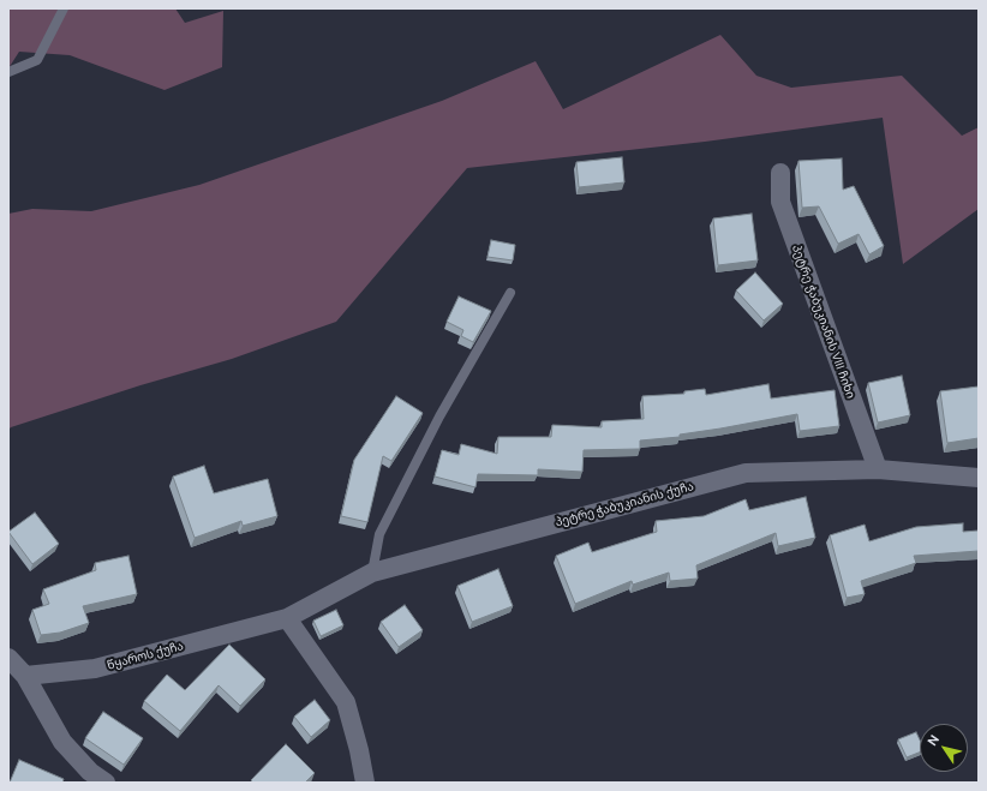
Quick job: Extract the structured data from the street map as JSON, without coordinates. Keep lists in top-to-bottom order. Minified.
{"streets":{"street":["პეტრე ჭაბუკიანის VIII ჩიხი","პეტრე ჭაბუკიანის ქუჩა","წყაროს ქუჩა"]},"crossings":[["პეტრე ჭაბუკიანის VIII ჩიხი","პეტრე ჭაბუკიანის ქუჩა"],["პეტრე ჭაბუკიანის ქუჩა","წყაროს ქუჩა"]],"north":"top left"}
